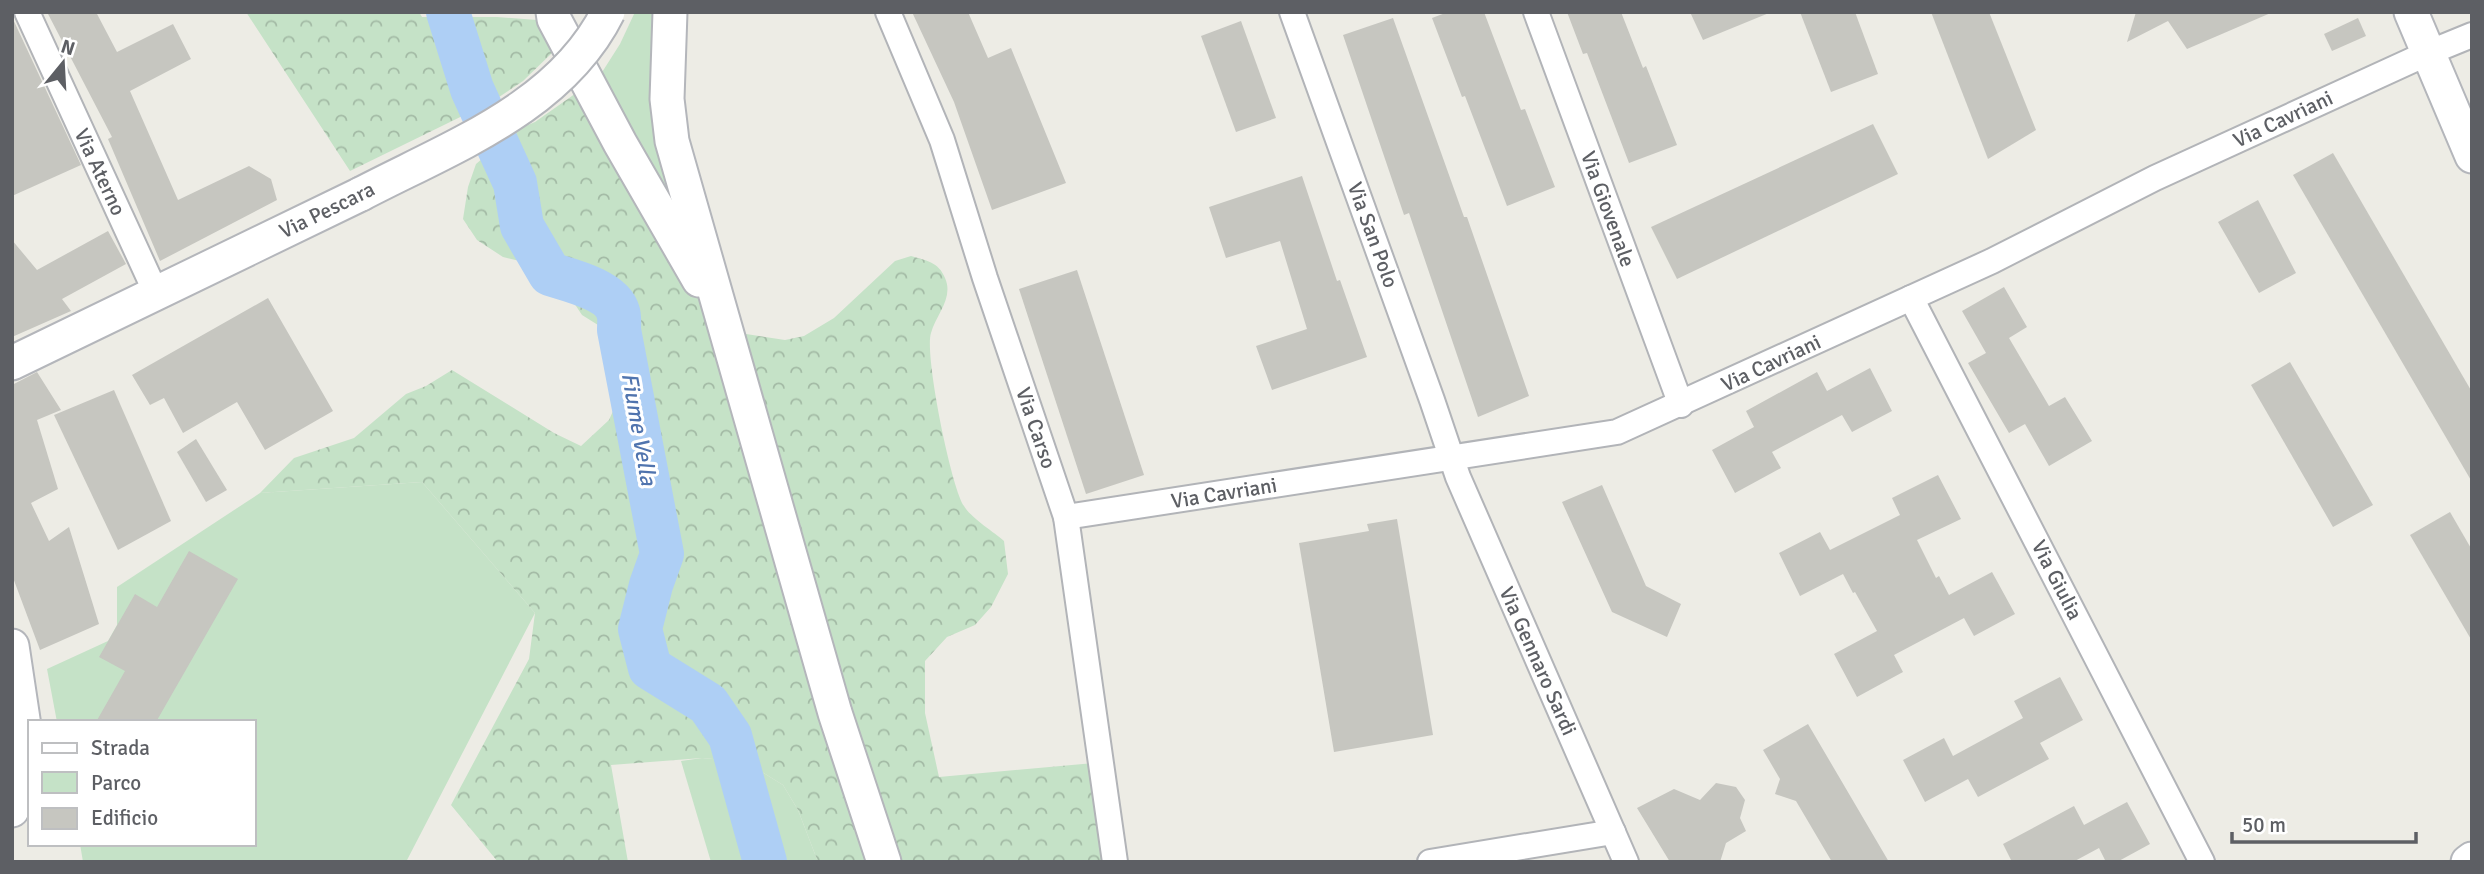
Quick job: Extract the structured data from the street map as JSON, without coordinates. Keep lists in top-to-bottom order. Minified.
{"streets":{"street":["Via Cavriani","Via Aterno","Via Giovenale","Via Pescara","Via San Polo","Via Carso","Via Giulia","Via Gennaro Sardi"]},"crossings":[["Via Cavriani","Via Giovenale"],["Via Cavriani","Via San Polo"],["Via Cavriani","Via Carso"],["Via Cavriani","Via Giulia"],["Via Cavriani","Via Gennaro Sardi"],["Via Aterno","Via Pescara"],["Via San Polo","Via Gennaro Sardi"]],"water":["Fiume Vella"],"legend":["Strada","Parco","Edificio"],"scale_bar":"50 m","north":"top"}
